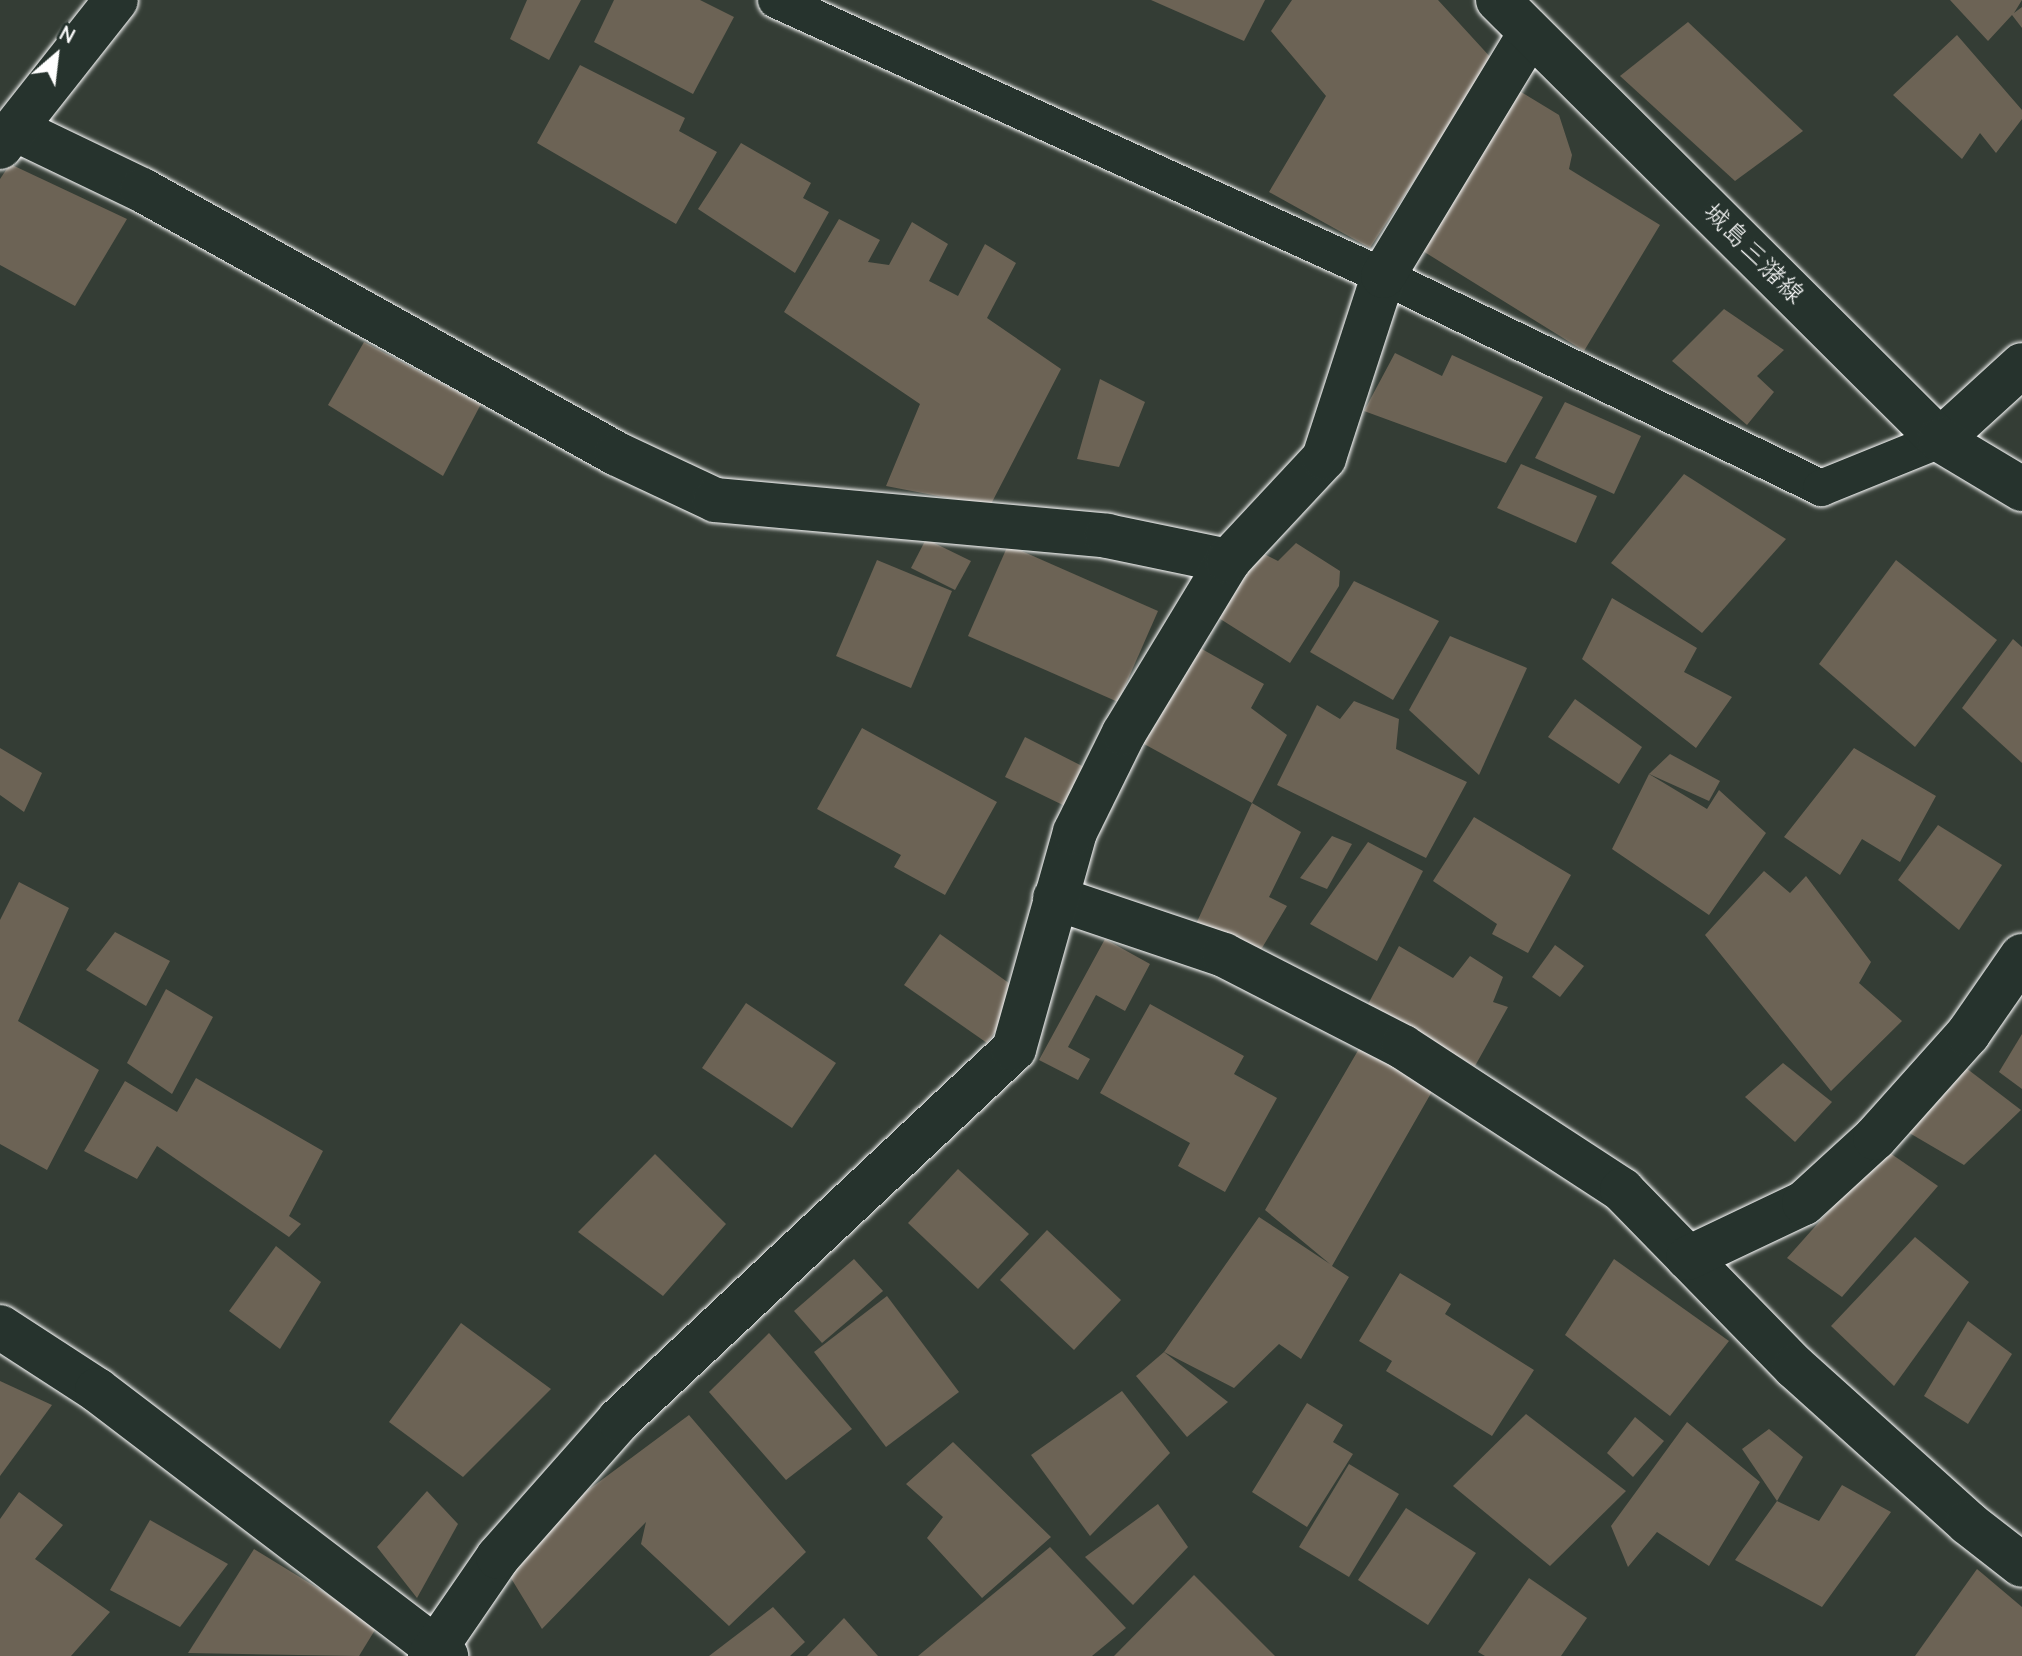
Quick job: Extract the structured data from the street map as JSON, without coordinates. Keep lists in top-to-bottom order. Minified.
{"streets":{"street":["城島三潴線"]},"north":"top right"}
